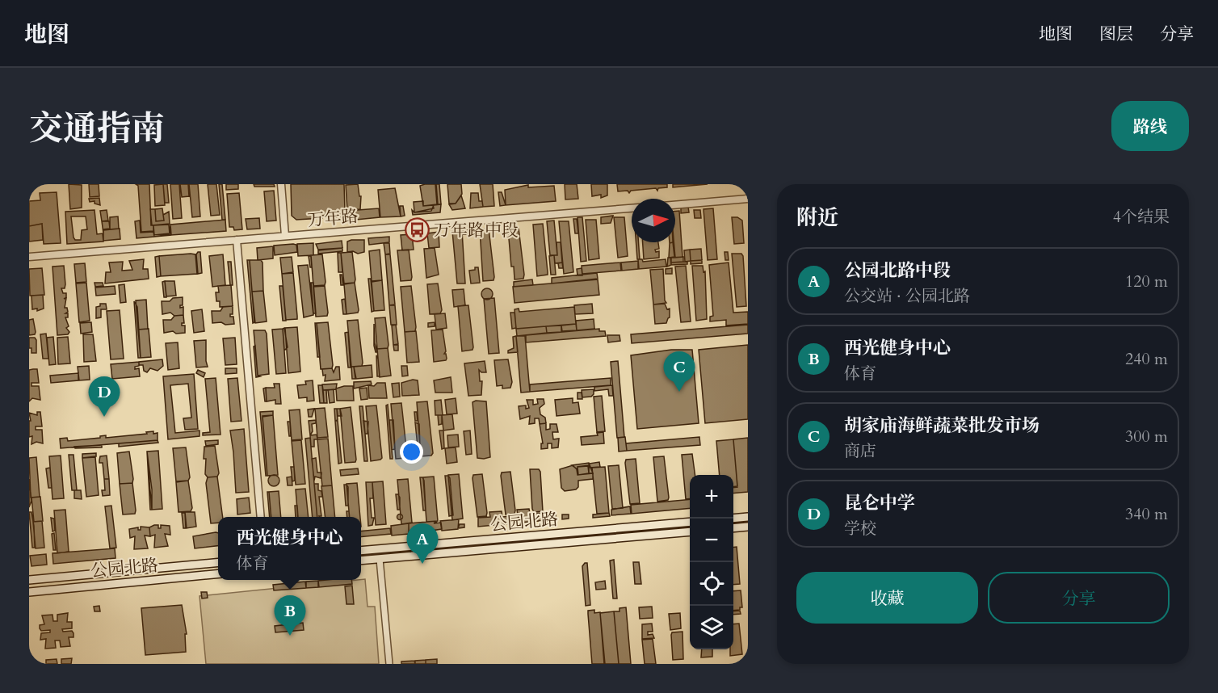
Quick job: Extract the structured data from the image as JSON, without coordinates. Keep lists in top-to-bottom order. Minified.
{"streets":{"main road":["公园北路"],"street":["万年路"]},"places":{"bus stop":["万年路中段"]},"north":"right","page":{"header":"地图","nav":["地图","图层","分享"],"title":"交通指南","buttons":["路线",["收藏","分享"]],"heading":["附近","4个结果"],"list":[{"mark":"A","name":"公园北路中段","note":"公交站 · 公园北路","value":"120 m"},{"mark":"B","name":"西光健身中心","note":"体育","value":"240 m"},{"mark":"C","name":"胡家庙海鲜蔬菜批发市场","note":"商店","value":"300 m"},{"mark":"D","name":"昆仑中学","note":"学校","value":"340 m"}],"pins":["C","D","A","B"],"map_buttons":["+","−"],"popup":["西光健身中心","体育"]}}
